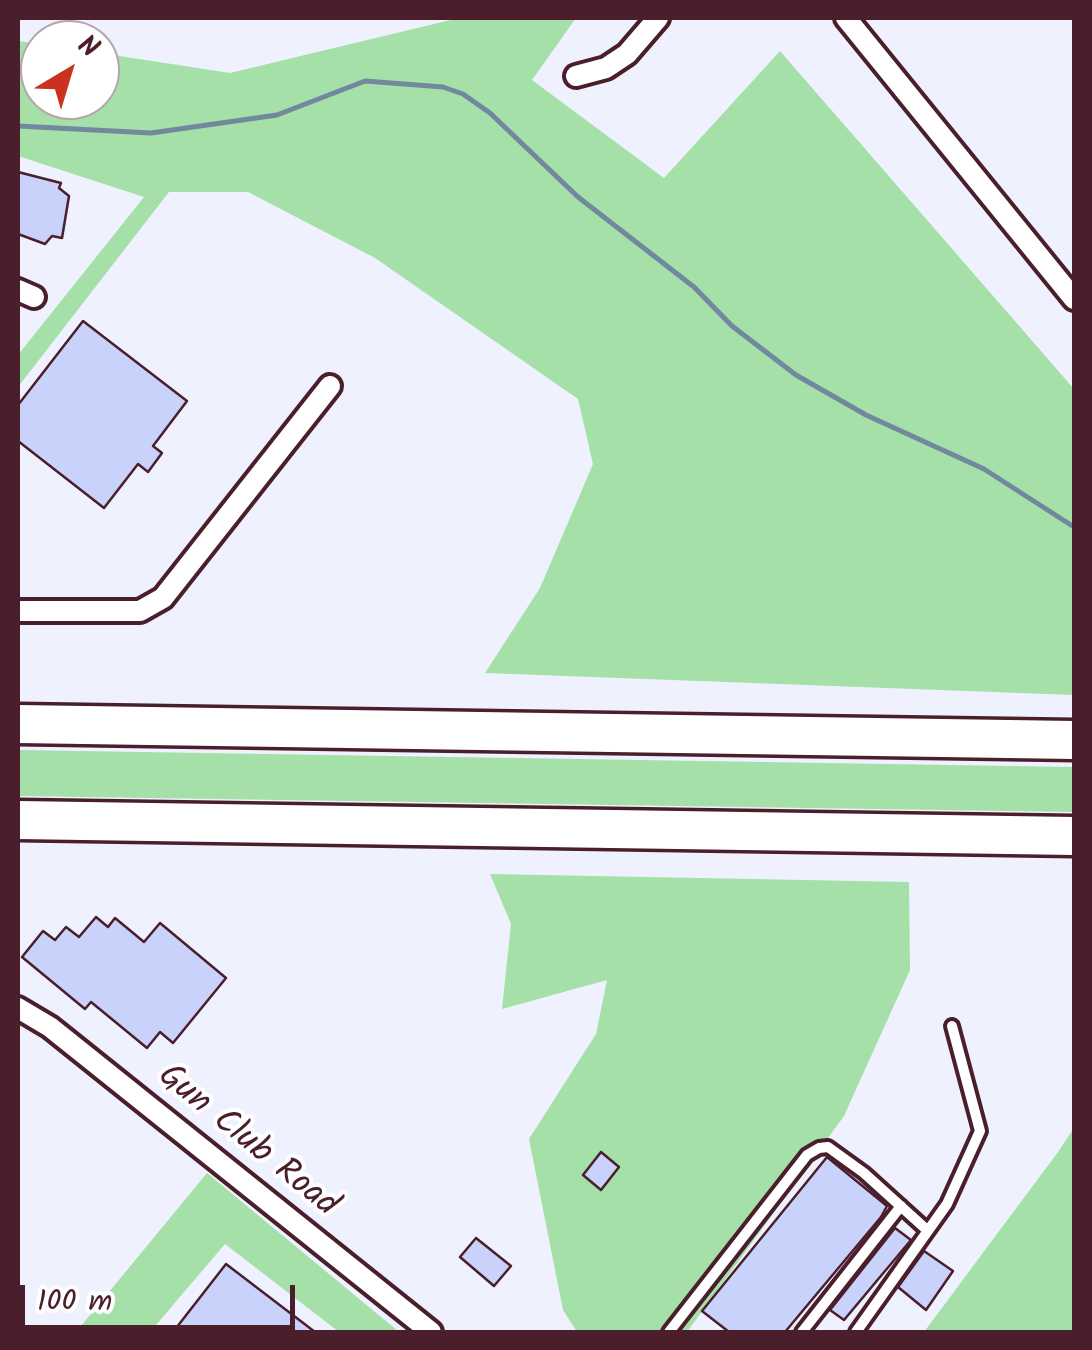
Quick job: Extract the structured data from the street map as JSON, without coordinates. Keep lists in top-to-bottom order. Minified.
{"streets":{"street":["Gun Club Road"]},"scale_bar":"100 m","north":"top right"}
